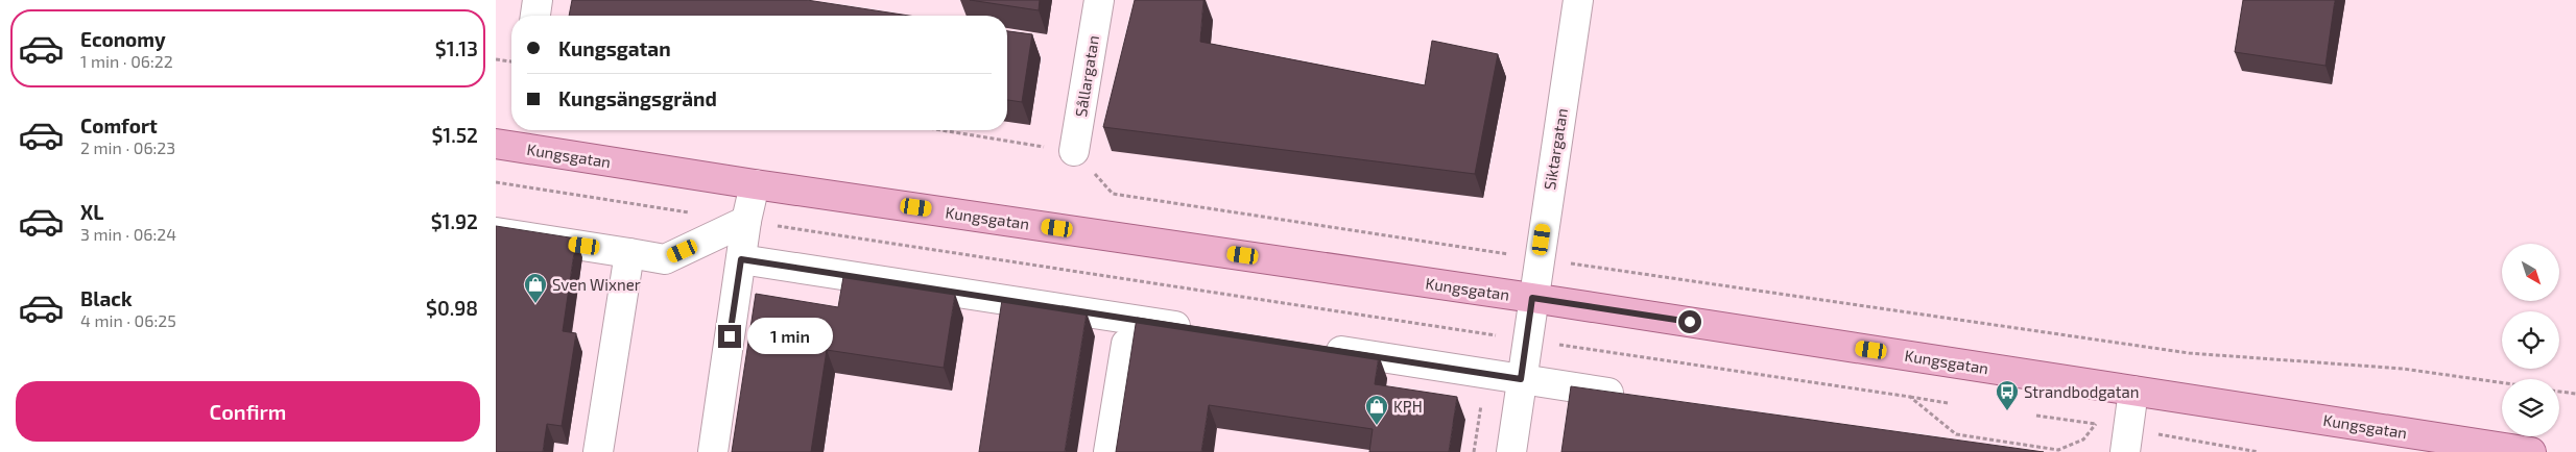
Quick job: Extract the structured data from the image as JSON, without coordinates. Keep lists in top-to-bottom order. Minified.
{"streets":{"main road":["Kungsgatan"],"street":["Sållargatan","Siktargatan"]},"crossings":[["Siktargatan","Kungsgatan"]],"places":{"shop":["Sven Wixner","KPH"],"bus stop":["Strandbodgatan"]},"north":"bottom right","page":{"list":[{"name":"Economy","note":"1 min · 06:22","value":"$1.13"},{"name":"Comfort","note":"2 min · 06:23","value":"$1.52"},{"name":"XL","note":"3 min · 06:24","value":"$1.92"},{"name":"Black","note":"4 min · 06:25","value":"$0.98"}],"banner":["Kungsgatan","Kungsängsgränd"],"bubble":"1 min","buttons":"Confirm"}}
